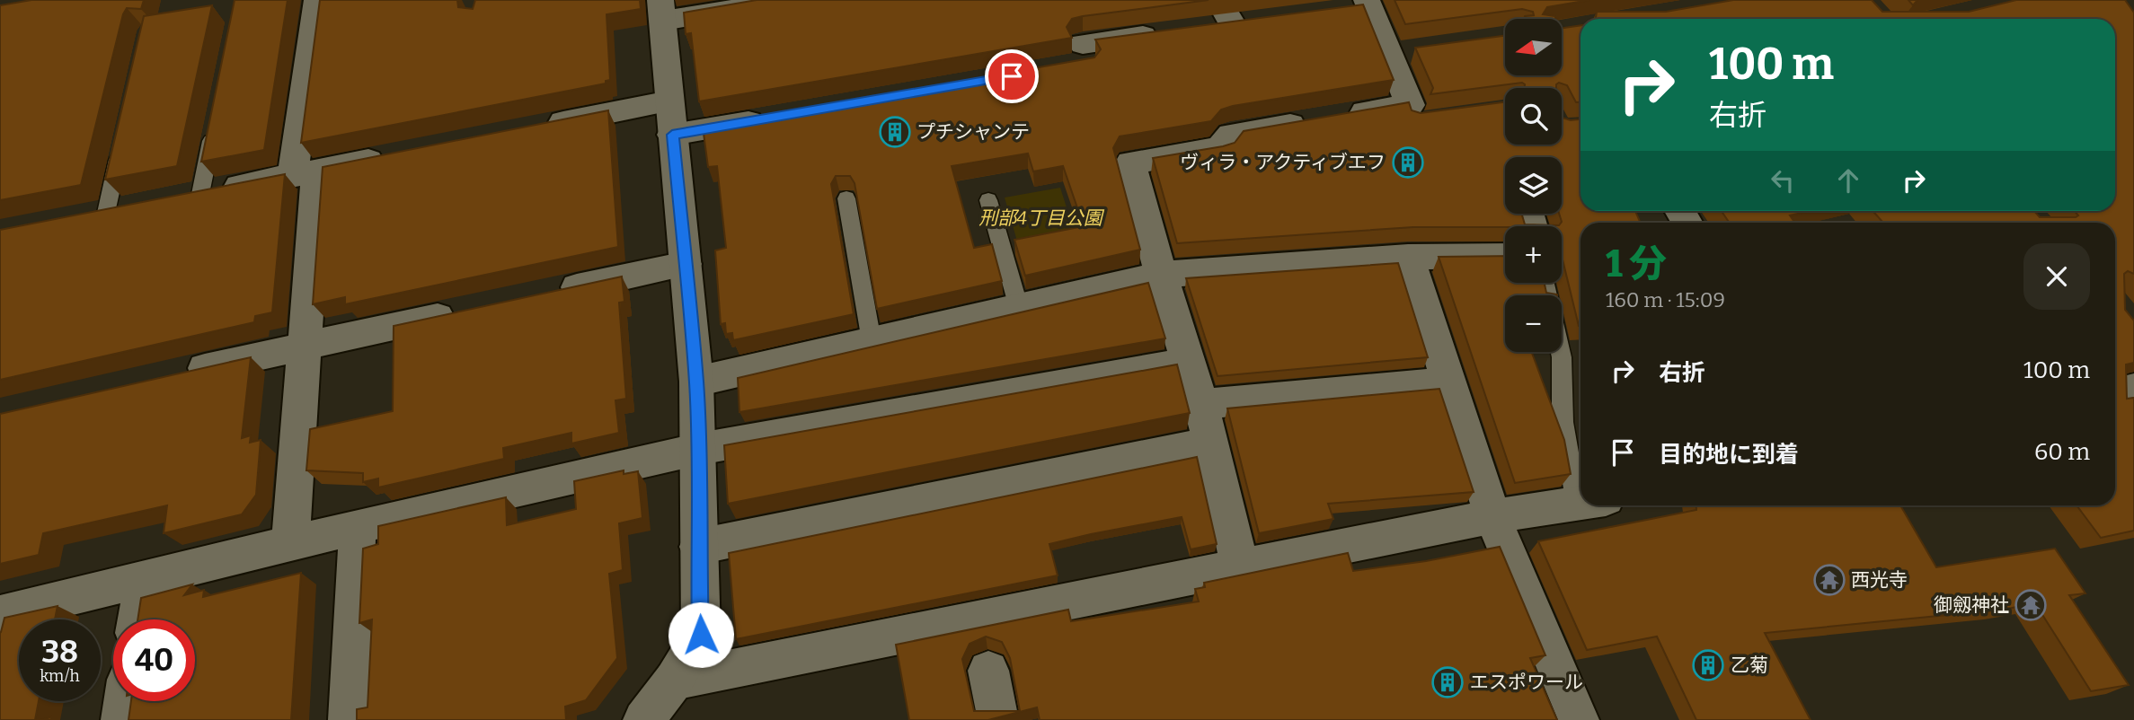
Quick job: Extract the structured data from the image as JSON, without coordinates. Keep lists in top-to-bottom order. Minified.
{"parks":["刑部4丁目公園"],"places":{"building":["プチシャンテ","ヴィラ・アクティブエフ","乙菊","エスポワール"],"temple":["西光寺","御劔神社"]},"north":"left","page":{"map_buttons":["+","−"],"turn":["100 m","右折"],"heading":["1 分","160 m · 15:09"],"list":[{"name":"右折","value":"100 m"},{"name":"目的地に到着","value":"60 m"}],"speed":"38 km/h","limit":"40"}}
